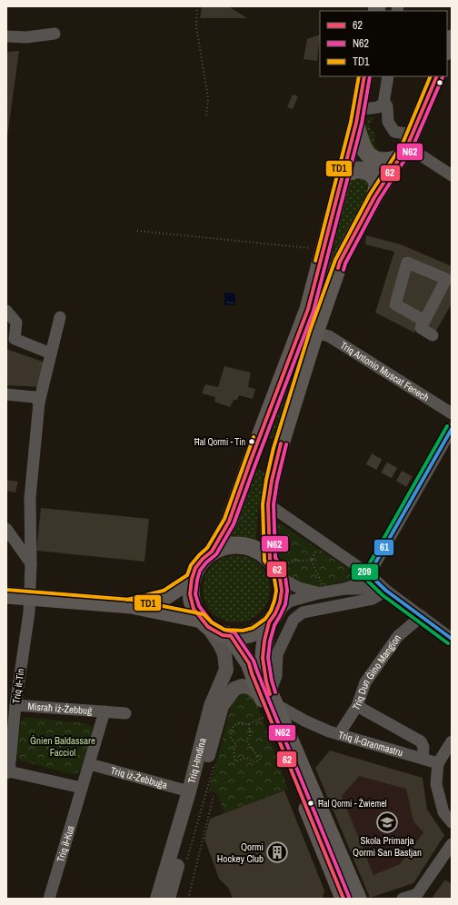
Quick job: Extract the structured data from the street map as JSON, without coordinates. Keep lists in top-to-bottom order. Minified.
{"streets":{"main road":["Triq l-Imdina"],"street":["Triq Antonio Muscat Fenech","Triq Dun Ġino Mangion","Triq it-Tin","Misraħ iż-Żebbuġ","Triq il-Granmastru","Triq iż-Żebbuġa","Triq il-Kus"]},"crossings":[["Triq Dun Ġino Mangion","Triq il-Granmastru"],["Triq it-Tin","Misraħ iż-Żebbuġ"],["Misraħ iż-Żebbuġ","Triq iż-Żebbuġa"],["Misraħ iż-Żebbuġ","Triq il-Kus"],["Triq il-Granmastru","Triq l-Imdina"],["Triq l-Imdina","Triq iż-Żebbuġa"]],"parks":["Ġnien Baldassare Facciol"],"places":{"other":["Ħal Qormi - Tin","Ħal Qormi - Żwiemel"],"school or university":["Skola Primarja Qormi San Bastjan"],"building":["Qormi Hockey Club"]},"lines":["transit line 62","transit line N62","transit line TD1","transit line 209","transit line 61"],"legend":["62","N62","TD1"]}
